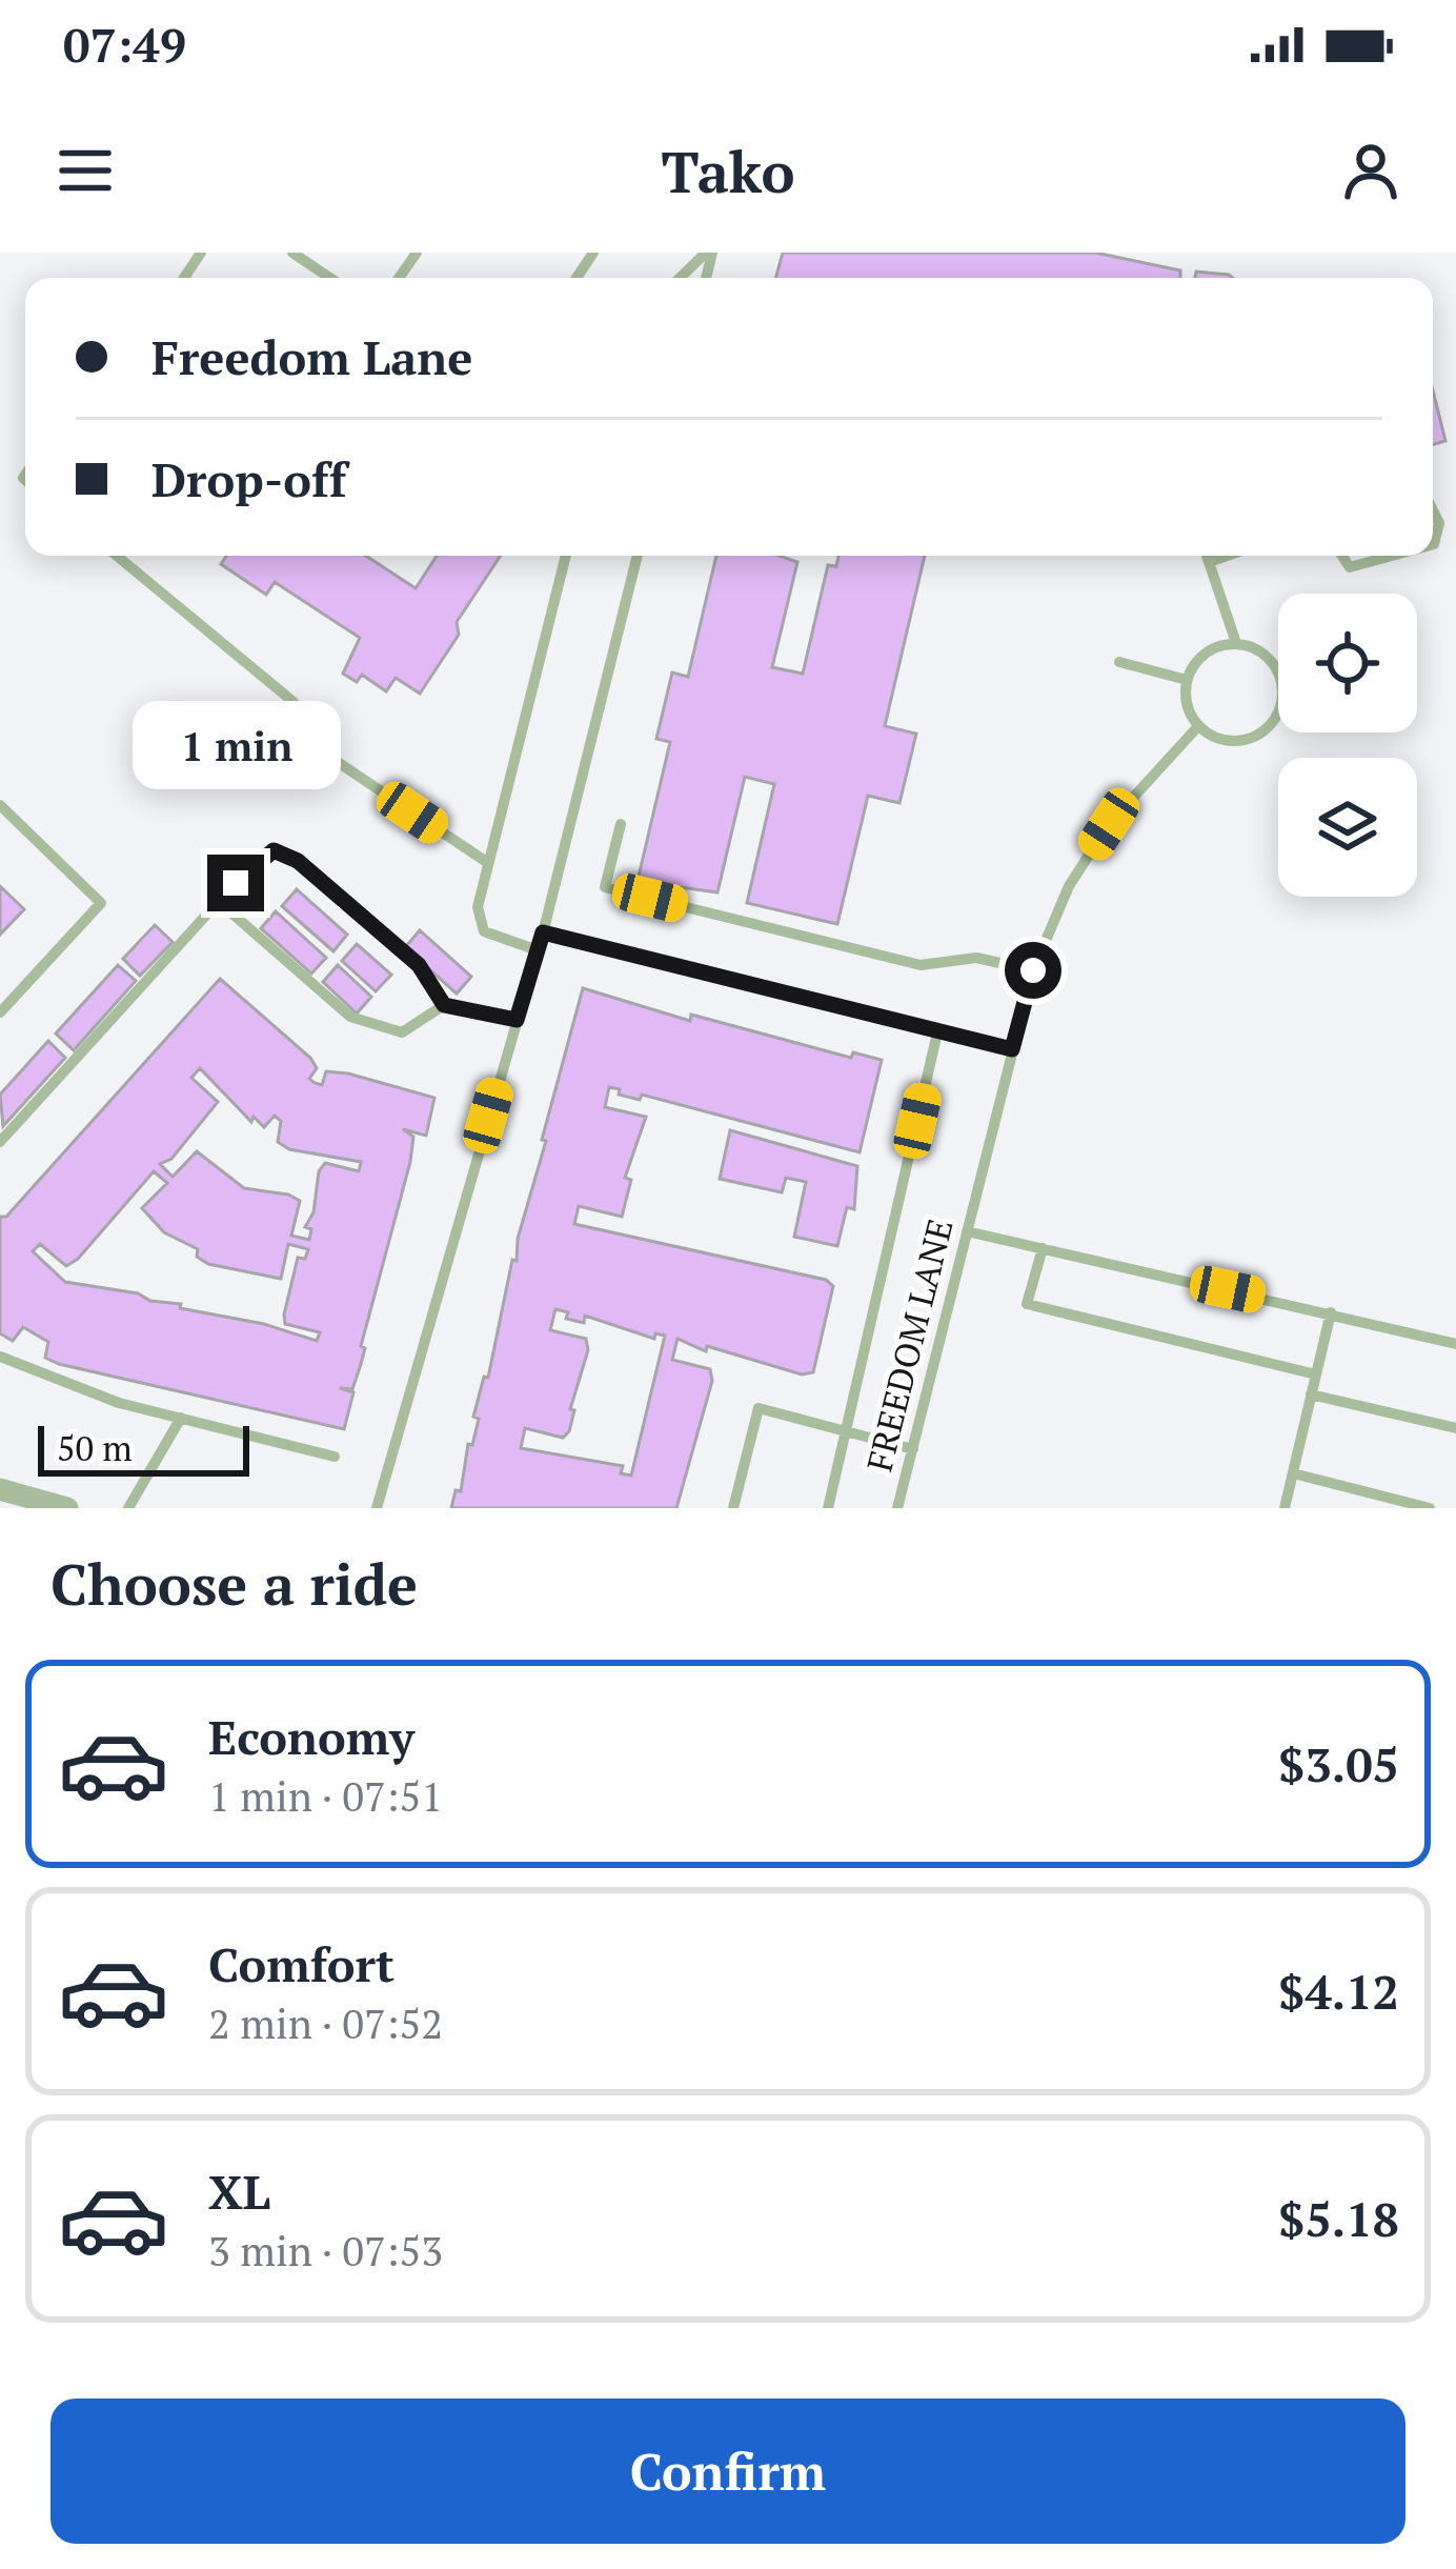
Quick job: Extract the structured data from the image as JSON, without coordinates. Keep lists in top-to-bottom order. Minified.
{"streets":{"lane":["FREEDOM LANE"]},"scale_bar":"50 m","page":{"status":"07:49","header":"Tako","banner":["Freedom Lane","Drop-off"],"bubble":"1 min","scale":"50 m","heading":"Choose a ride","list":[{"name":"Economy","note":"1 min · 07:51","value":"$3.05"},{"name":"Comfort","note":"2 min · 07:52","value":"$4.12"},{"name":"XL","note":"3 min · 07:53","value":"$5.18"}],"buttons":"Confirm"}}
